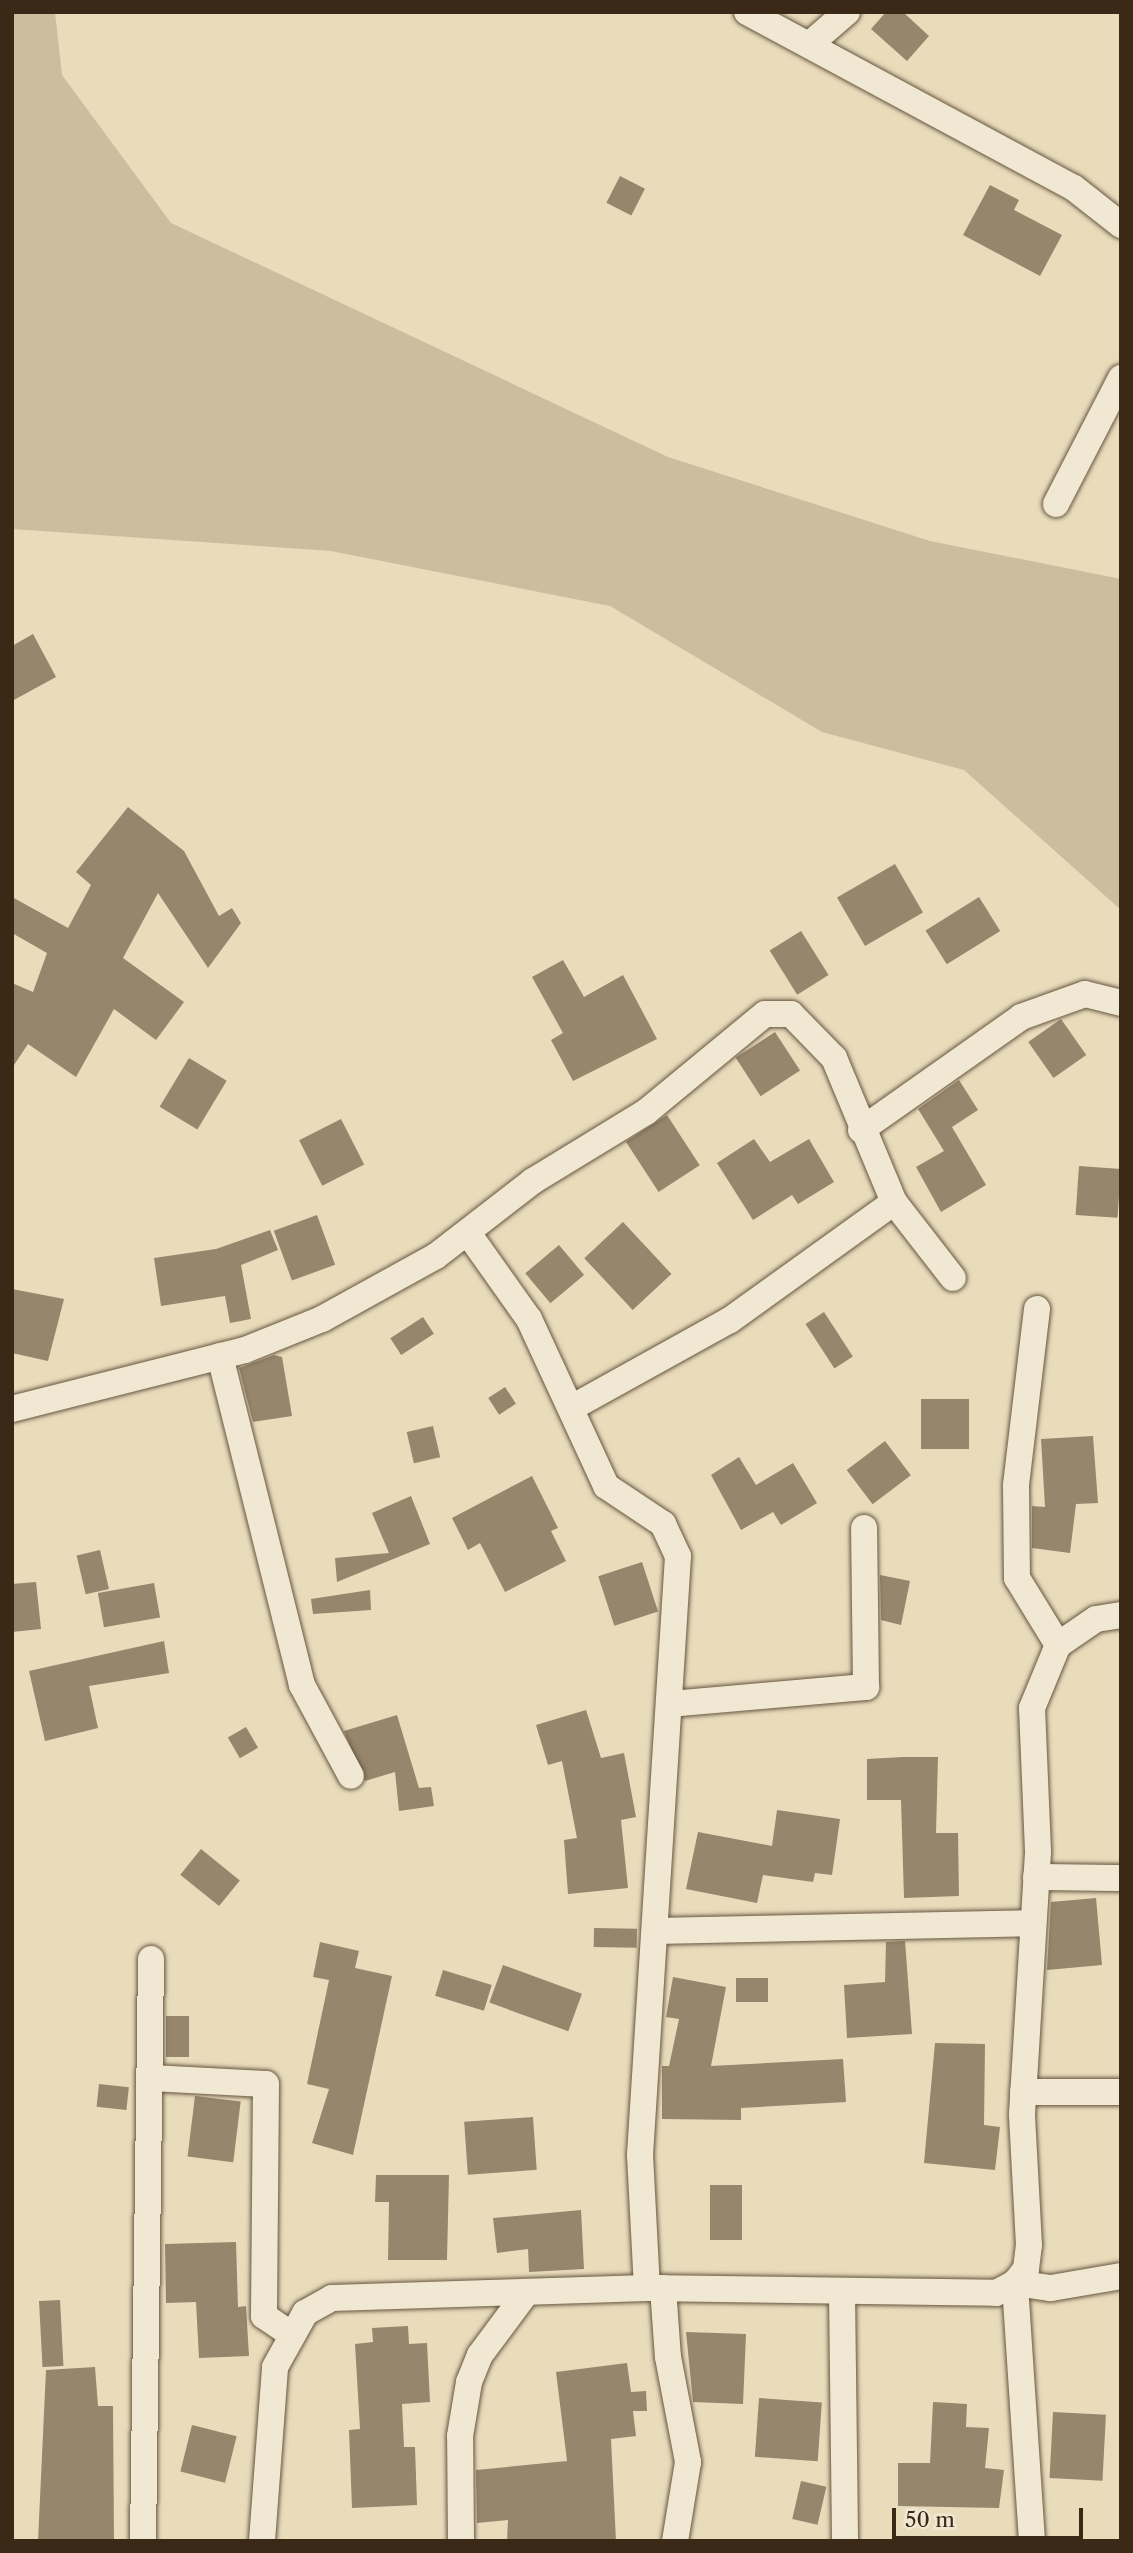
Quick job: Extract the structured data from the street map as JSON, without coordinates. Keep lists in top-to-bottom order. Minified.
{"scale_bar":"50 m"}
